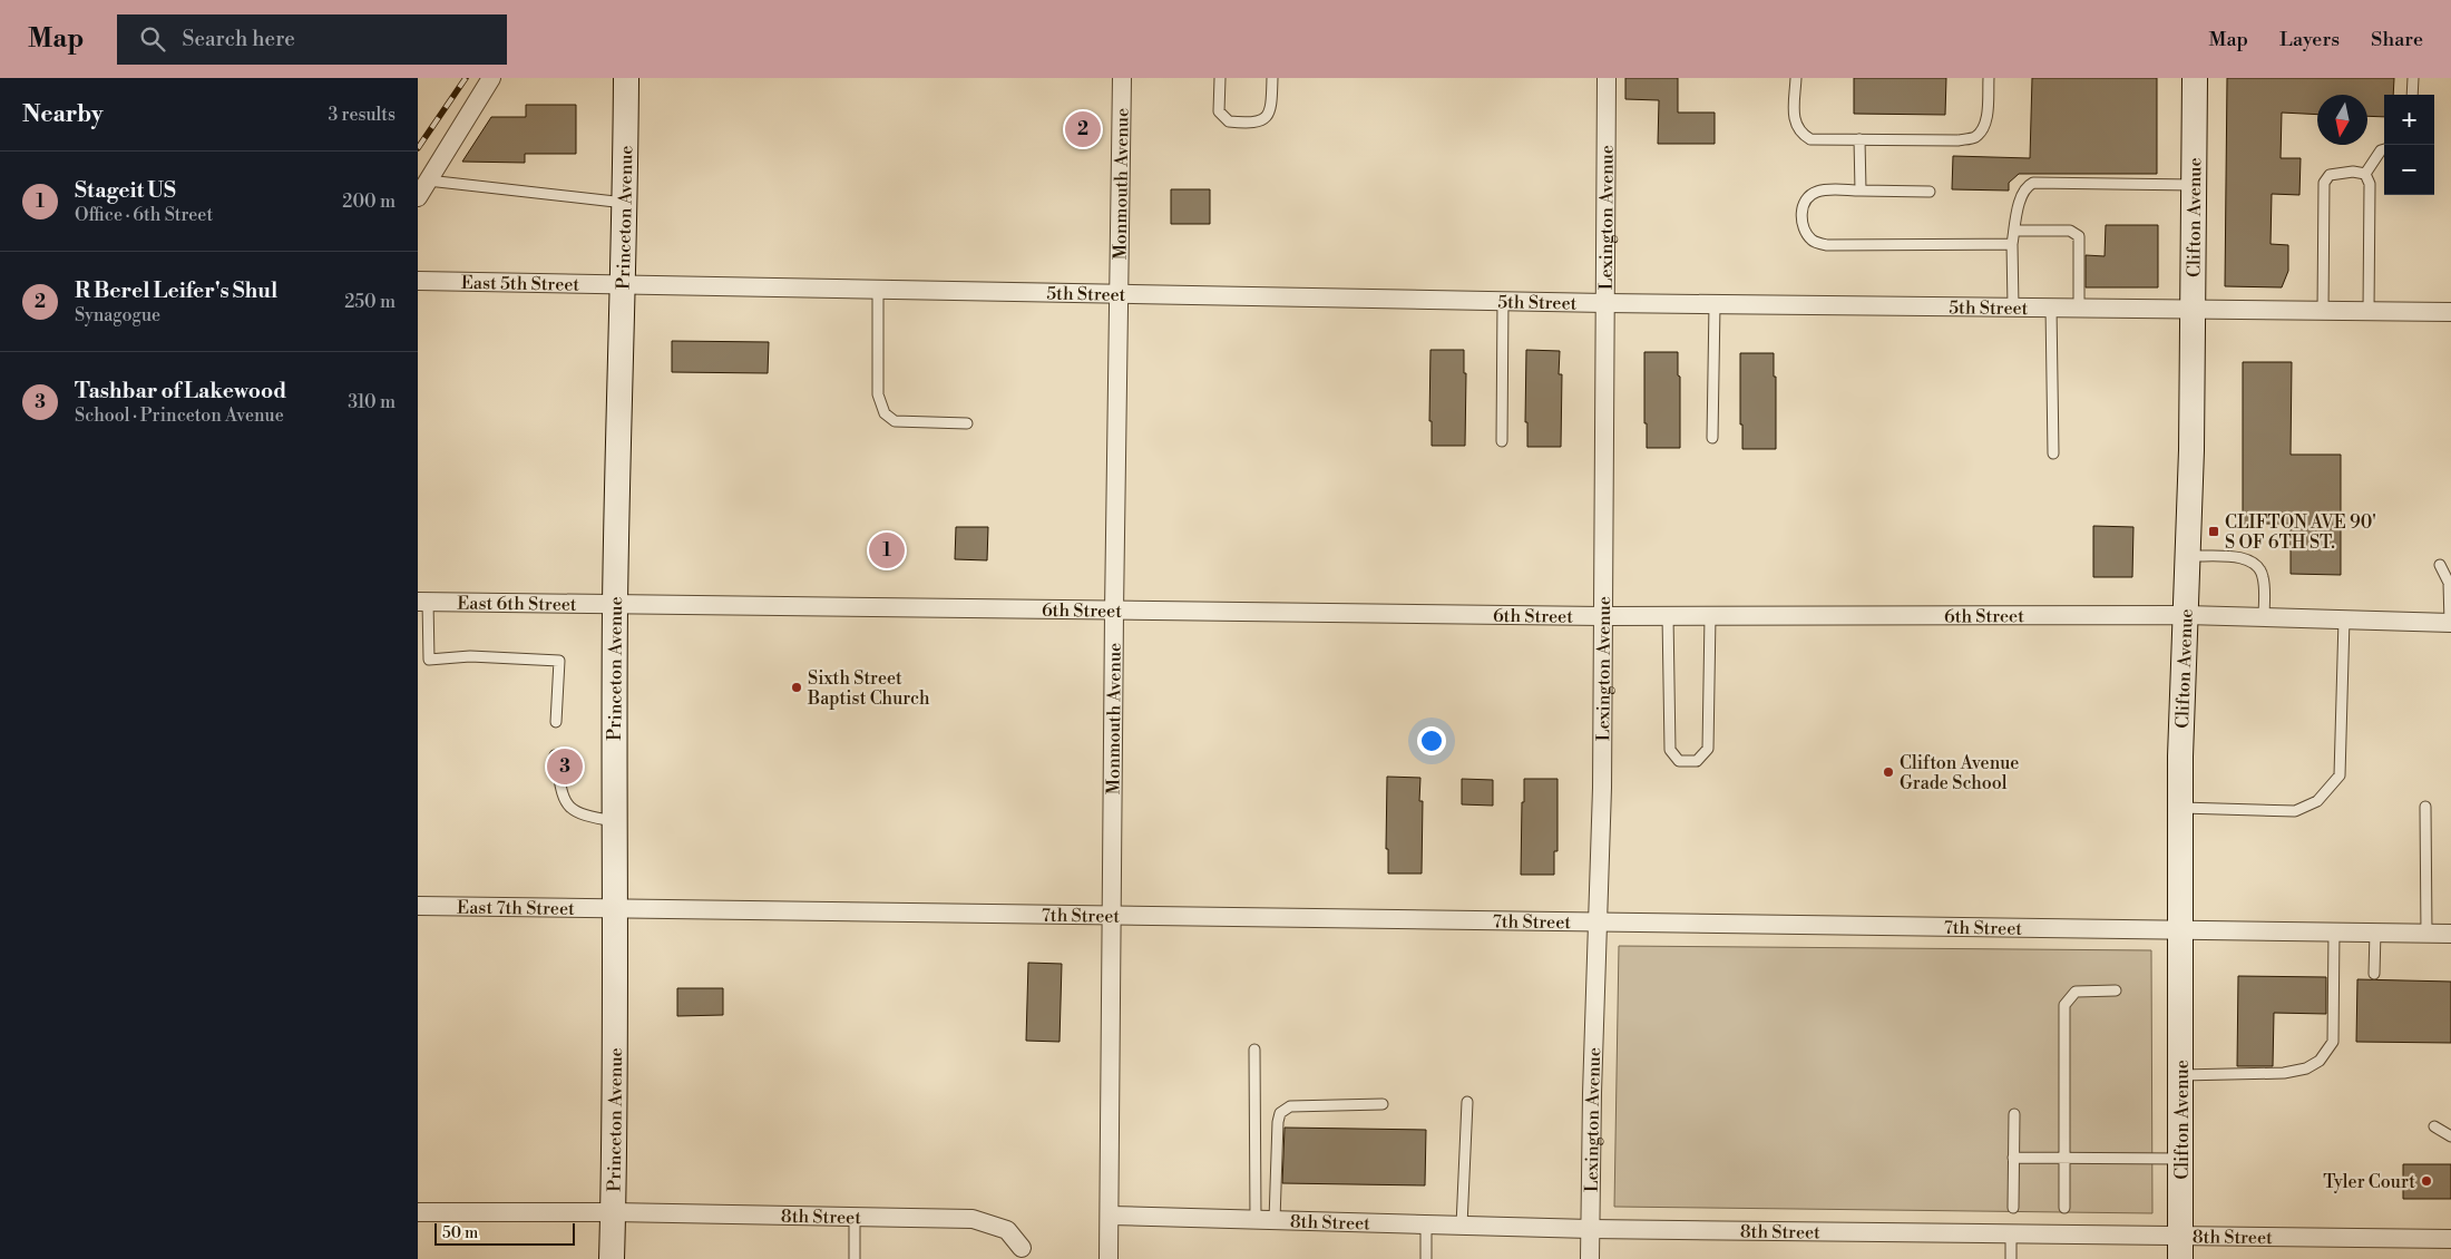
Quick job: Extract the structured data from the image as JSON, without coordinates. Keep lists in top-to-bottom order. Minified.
{"streets":{"street":["Monmouth Avenue","Princeton Avenue","Lexington Avenue","Clifton Avenue","East 5th Street","5th Street","East 6th Street","6th Street","East 7th Street","7th Street","8th Street"]},"crossings":[["Monmouth Avenue","5th Street"],["Monmouth Avenue","6th Street"],["Monmouth Avenue","7th Street"],["Monmouth Avenue","8th Street"],["Princeton Avenue","East 5th Street"],["Princeton Avenue","5th Street"],["Princeton Avenue","East 6th Street"],["Princeton Avenue","6th Street"],["Princeton Avenue","East 7th Street"],["Princeton Avenue","7th Street"],["Princeton Avenue","8th Street"],["Lexington Avenue","5th Street"],["Lexington Avenue","6th Street"],["Lexington Avenue","7th Street"],["Lexington Avenue","8th Street"],["Clifton Avenue","5th Street"],["Clifton Avenue","6th Street"],["Clifton Avenue","7th Street"],["Clifton Avenue","8th Street"],["East 5th Street","5th Street"],["East 6th Street","6th Street"],["East 7th Street","7th Street"]],"places":{"transit":["CLIFTON AVE 90' S OF 6TH ST."],"other":["Sixth Street Baptist Church","Clifton Avenue Grade School","Tyler Court"]},"scale_bar":"50 m","north":"bottom","page":{"header":"Map","search":"Search here","nav":["Map","Layers","Share"],"heading":["Nearby","3 results"],"map_buttons":["+","−"],"pins":["2","1","3"],"list":[{"mark":"1","name":"Stageit US","note":"Office · 6th Street","value":"200 m"},{"mark":"2","name":"R Berel Leifer's Shul","note":"Synagogue","value":"250 m"},{"mark":"3","name":"Tashbar of Lakewood","note":"School · Princeton Avenue","value":"310 m"}],"scale":"50 m"}}
